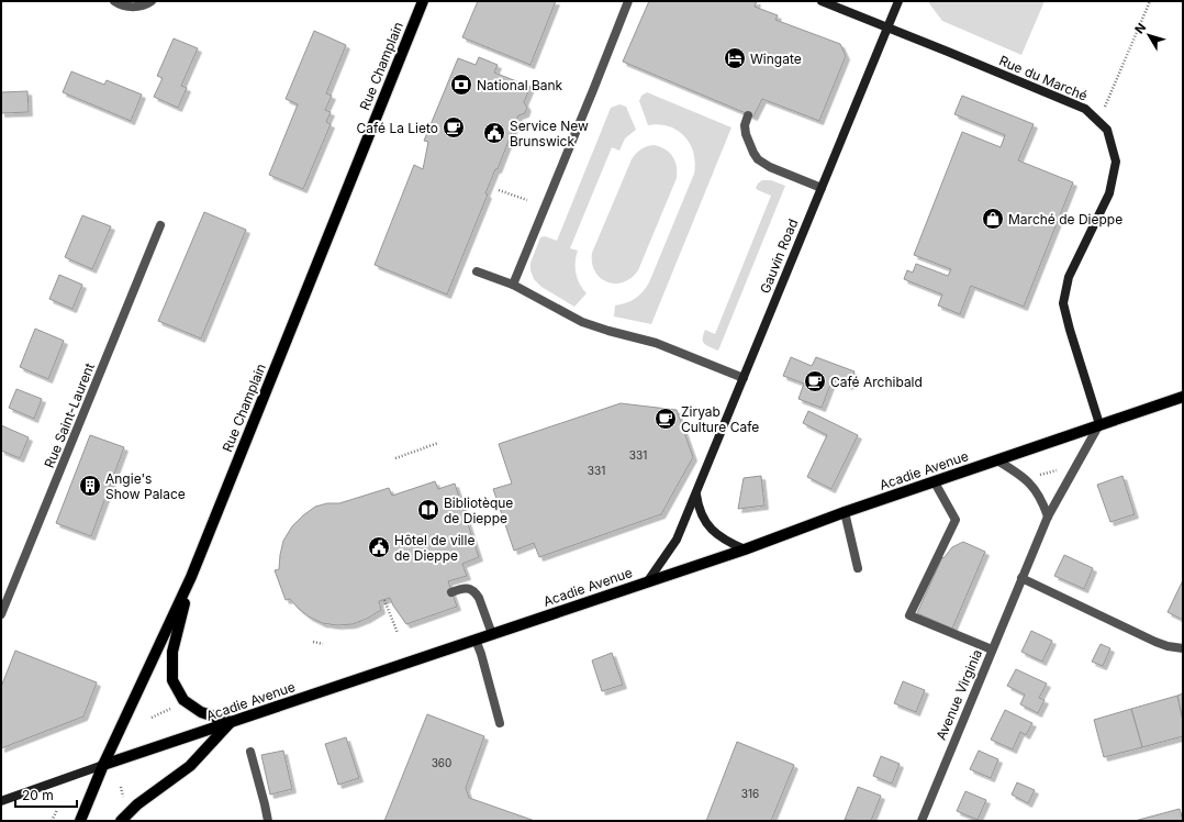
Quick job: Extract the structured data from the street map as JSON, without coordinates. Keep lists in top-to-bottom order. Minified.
{"streets":{"main road":["Rue Champlain","Acadie Avenue"],"street":["Rue du Marché","Gauvin Road","Rue Saint-Laurent","Avenue Virginia"]},"crossings":[["Rue Champlain","Acadie Avenue"],["Rue du Marché","Gauvin Road"],["Rue du Marché","Acadie Avenue"],["Rue du Marché","Avenue Virginia"],["Gauvin Road","Acadie Avenue"],["Acadie Avenue","Avenue Virginia"]],"places":{"hotel":["Wingate"],"bank":["National Bank"],"cafe":["Café La Lieto","Café Archibald","Ziryab Culture Cafe"],"public building":["Service New Brunswick","Hôtel de ville de Dieppe"],"shop":["Marché de Dieppe"],"building":["Angie's Show Palace"],"library":["Bibliotèque de Dieppe"]},"house_numbers":["331","331","360","316"],"scale_bar":"20 m","north":"top left"}
